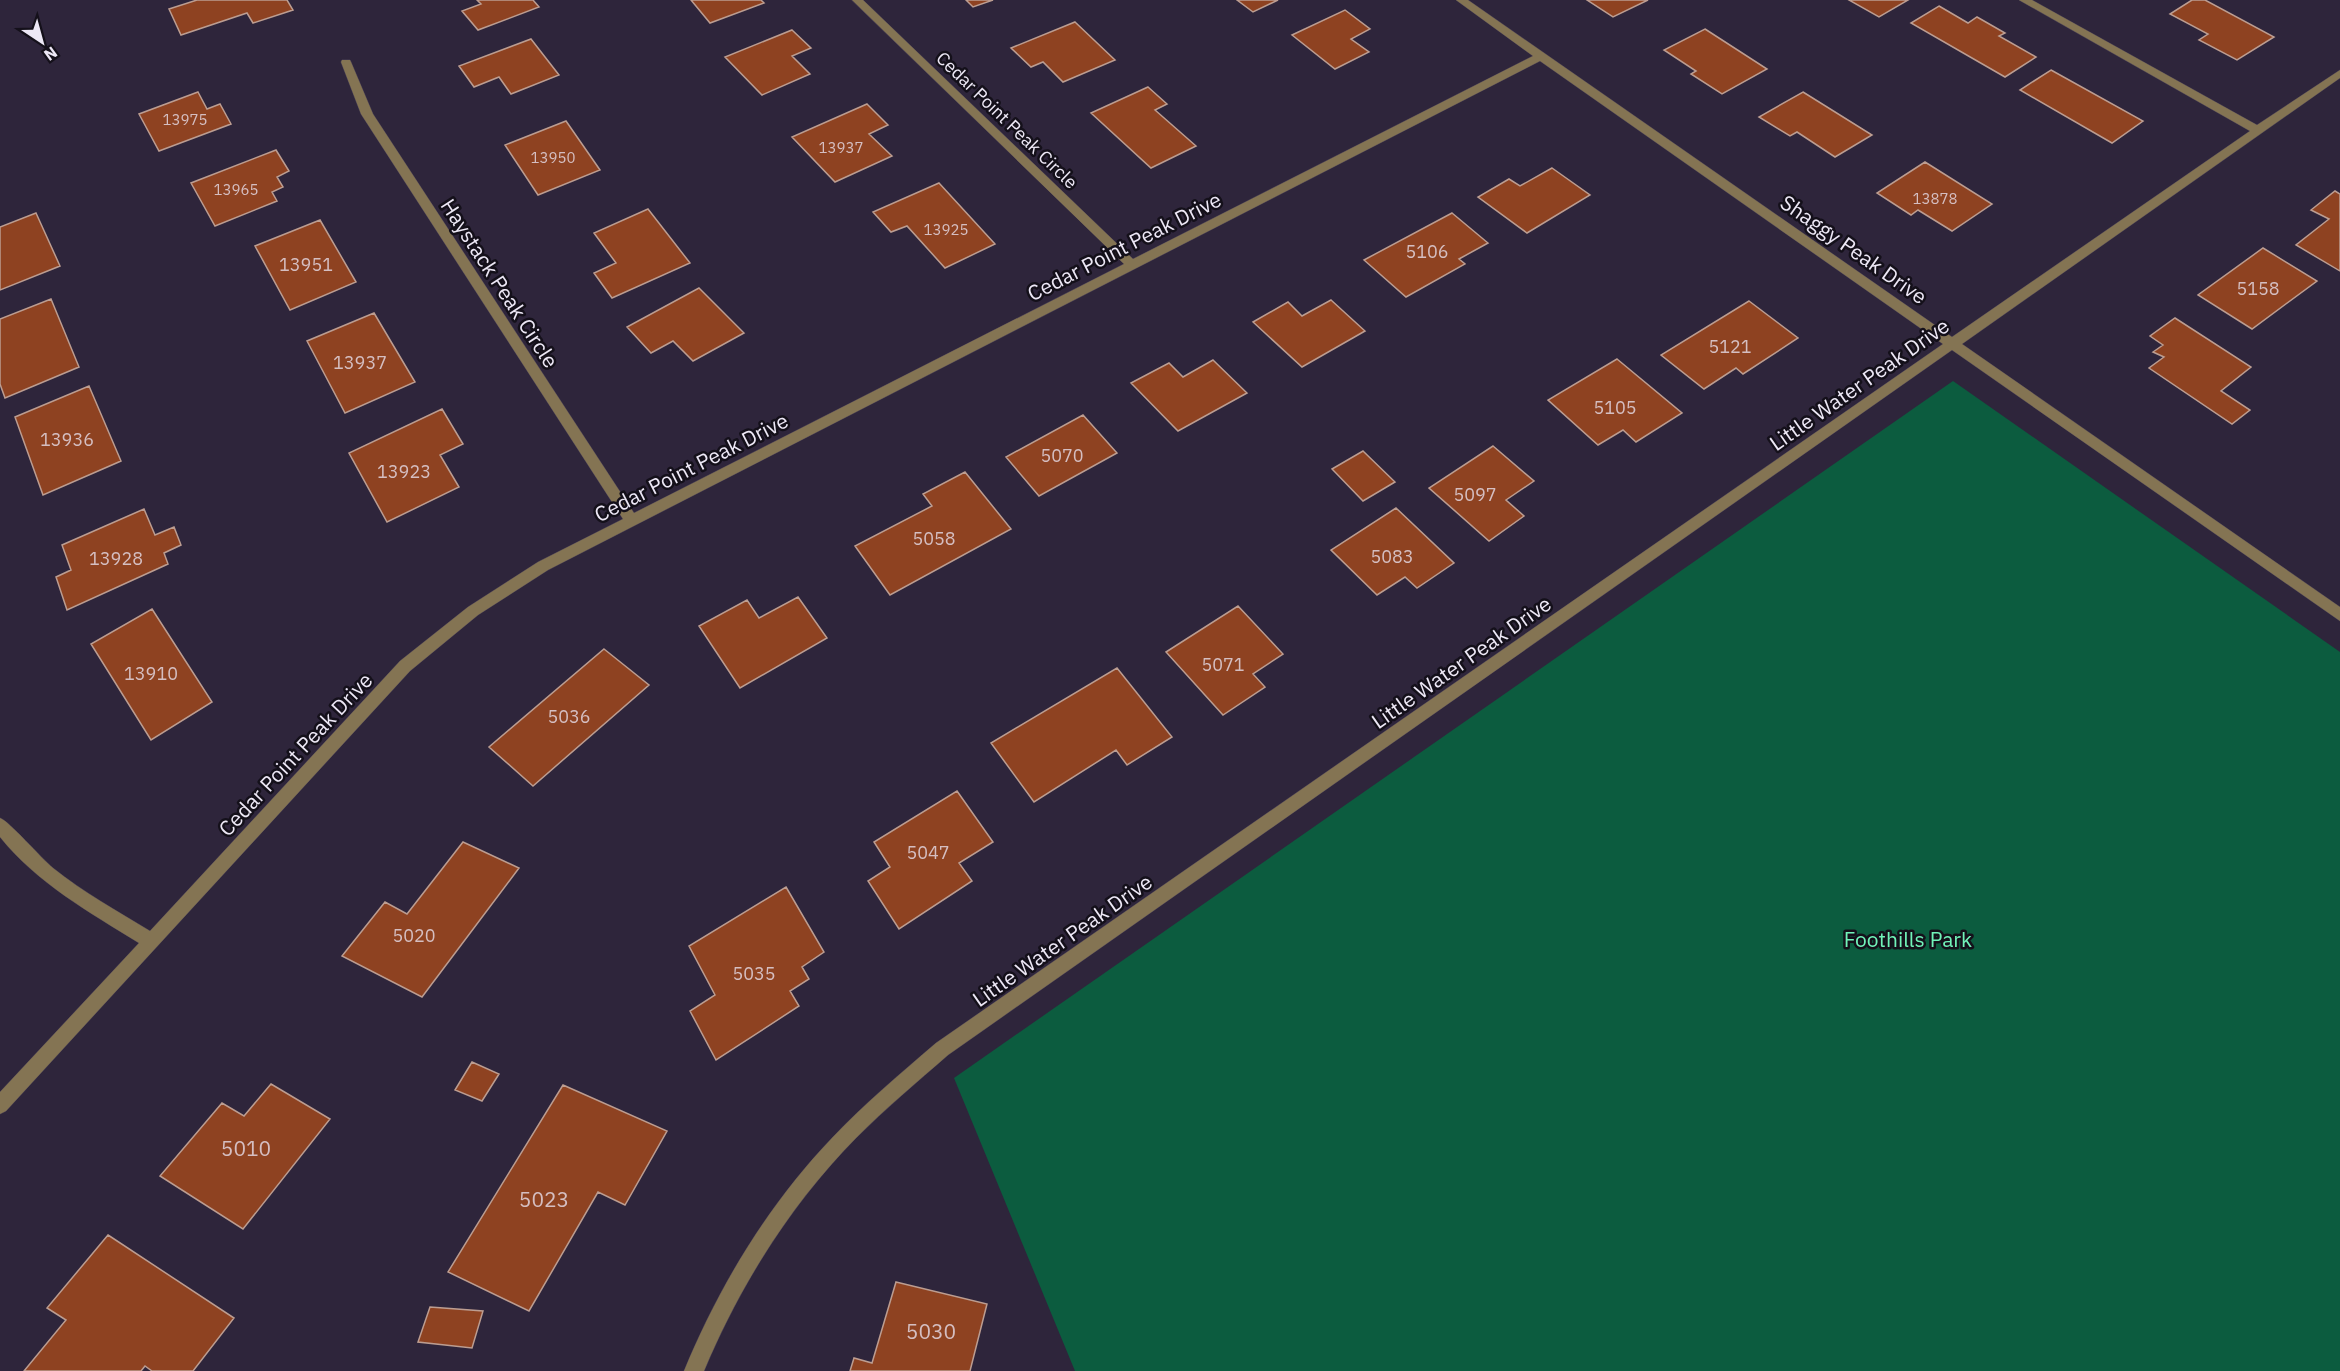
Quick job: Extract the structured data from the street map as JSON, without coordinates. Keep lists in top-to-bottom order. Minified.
{"streets":{"street":["Cedar Point Peak Circle","Cedar Point Peak Drive","Shaggy Peak Drive","Haystack Peak Circle","Little Water Peak Drive"]},"crossings":[["Cedar Point Peak Circle","Cedar Point Peak Drive"],["Cedar Point Peak Drive","Shaggy Peak Drive"],["Cedar Point Peak Drive","Haystack Peak Circle"],["Shaggy Peak Drive","Little Water Peak Drive"]],"parks":["Foothills Park"],"house_numbers":["13975","13937","13950","13965","13878","13925","5106","13951","5158","5121","13937","5105","13936","5070","13923","5097","5058","5083","13928","5071","13910","5036","5047","5020","5035","5010","5023","5030"],"north":"bottom right"}
